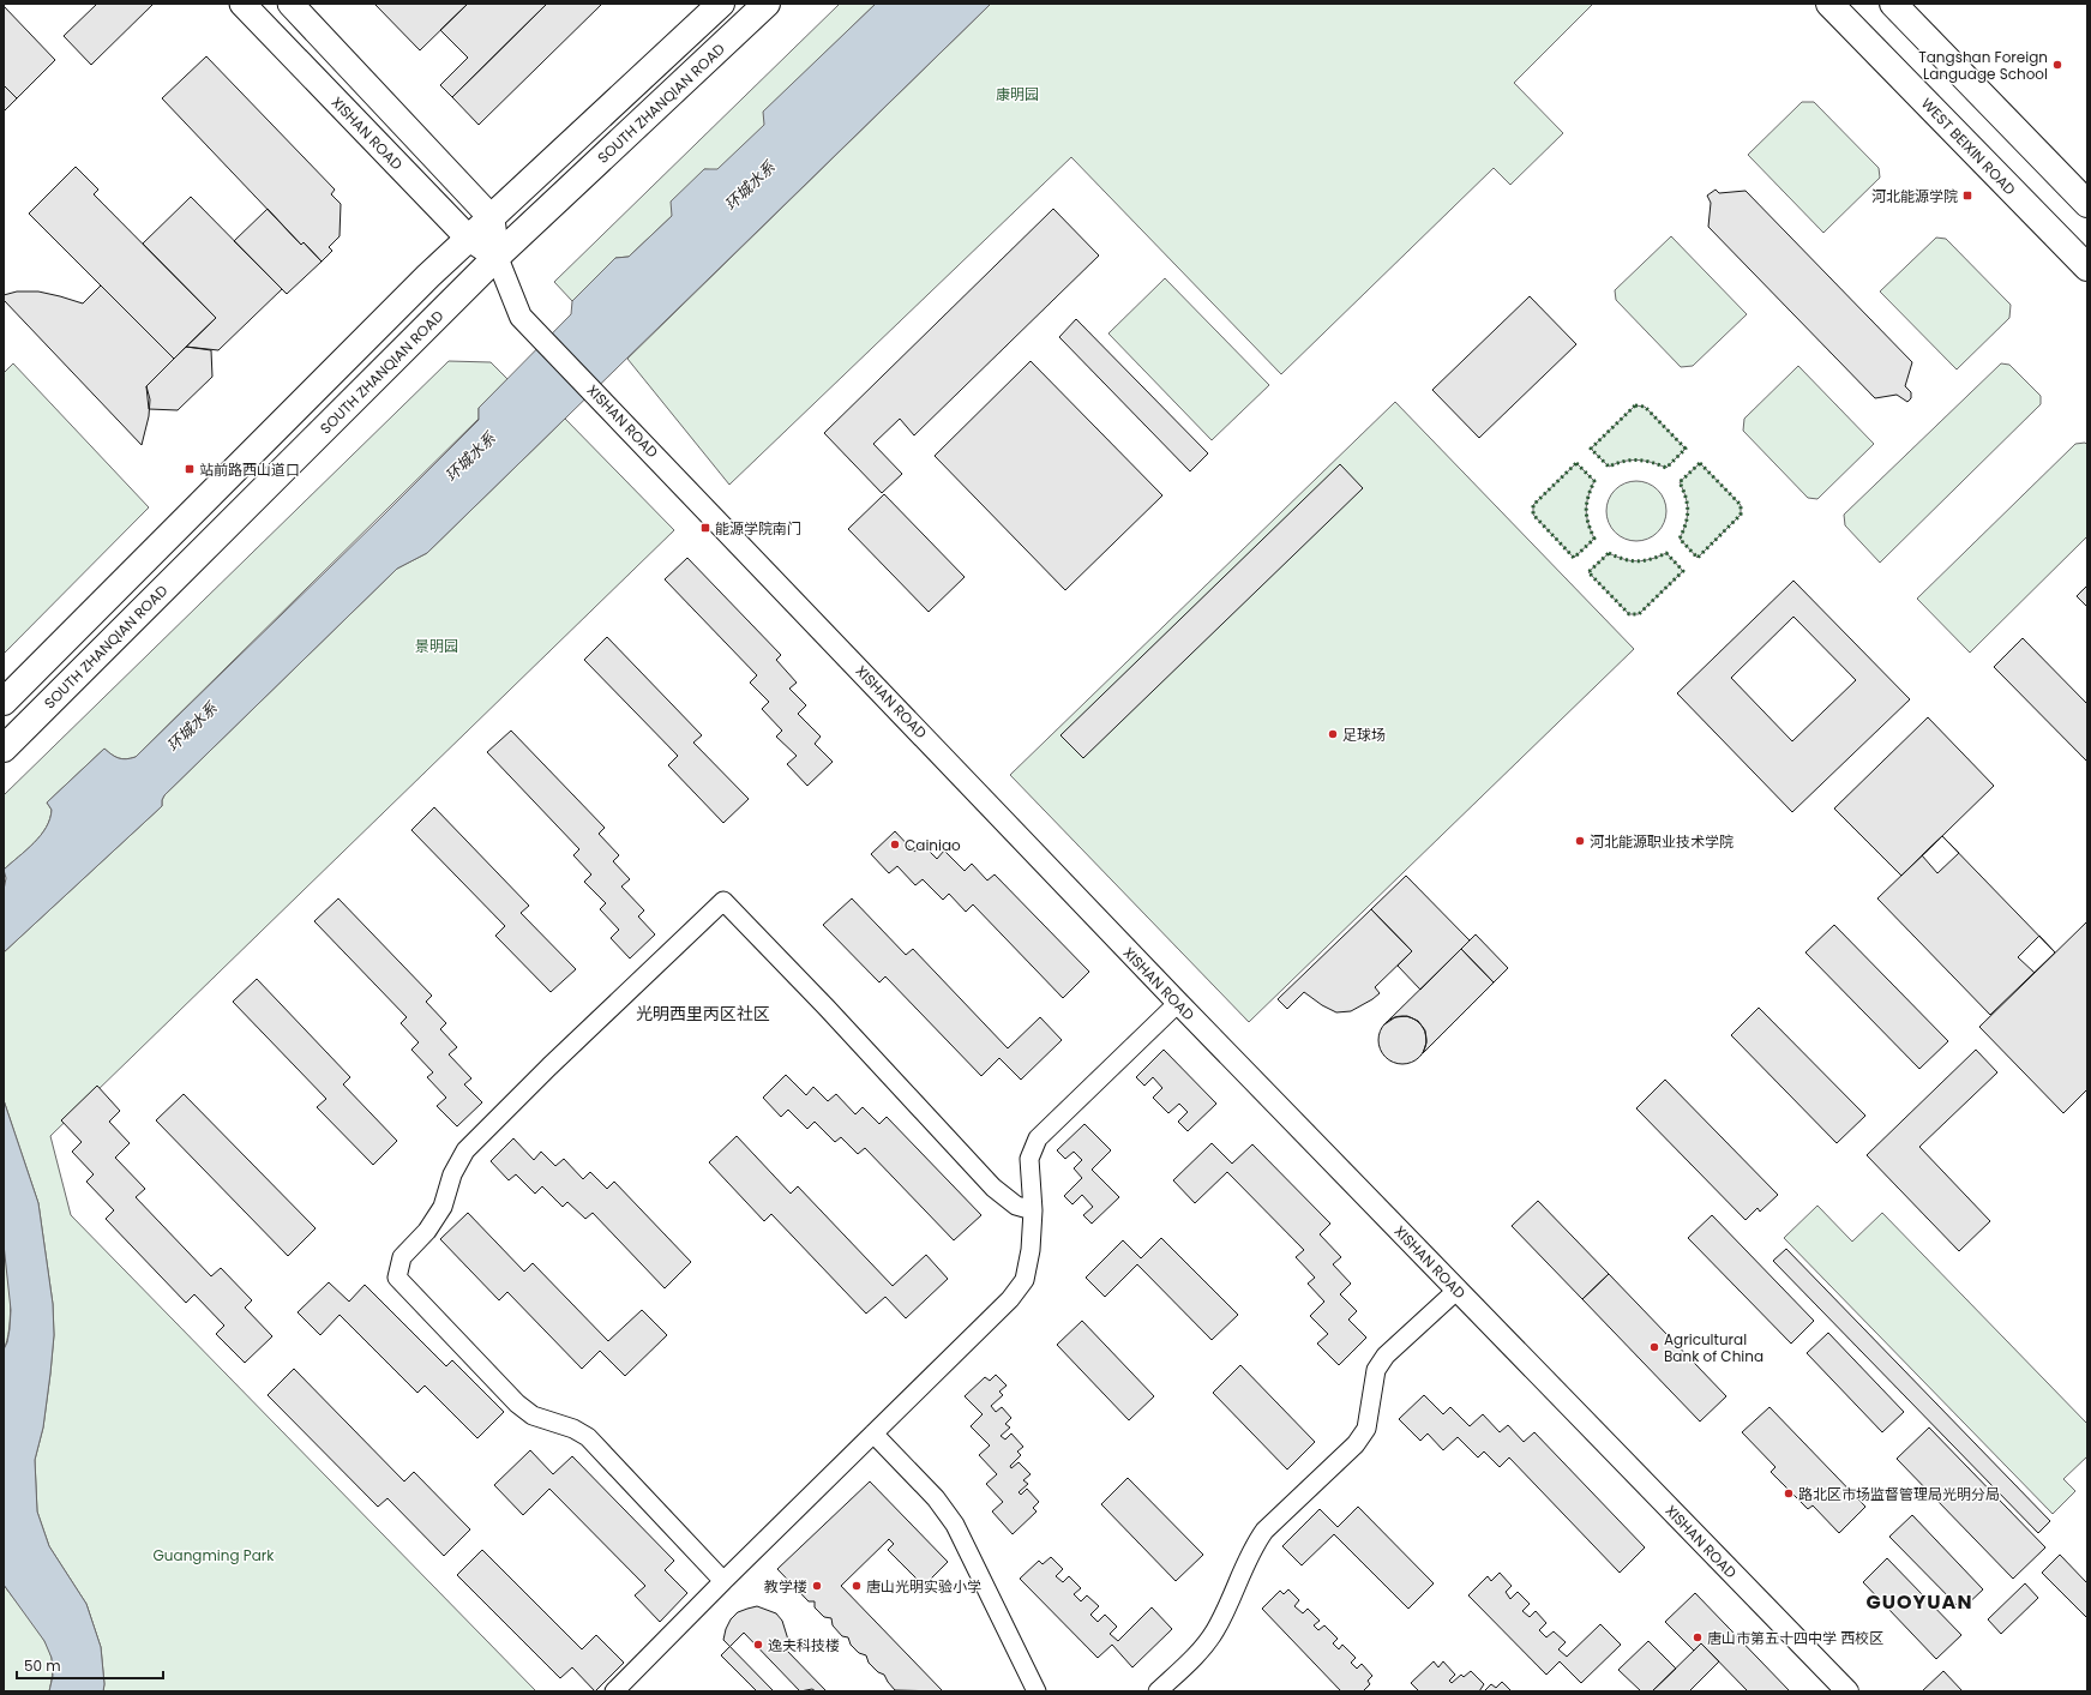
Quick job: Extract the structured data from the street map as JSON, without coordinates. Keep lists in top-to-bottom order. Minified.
{"streets":{"main road":["SOUTH ZHANQIAN ROAD","XISHAN ROAD","WEST BEIXIN ROAD"]},"crossings":[["SOUTH ZHANQIAN ROAD","XISHAN ROAD"]],"districts":["光明西里丙区社区","GUOYUAN"],"water":["环城水系"],"parks":["康明园","景明园","Guangming Park"],"places":{"other":["Tangshan Foreign Language School","足球场","河北能源职业技术学院","Cainiao","Agricultural Bank of China","路北区市场监督管理局光明分局","教学楼","唐山光明实验小学","唐山市第五十四中学 西校区","逸夫科技楼"],"transit":["河北能源学院","站前路西山道口","能源学院南门"]},"scale_bar":"50 m"}
